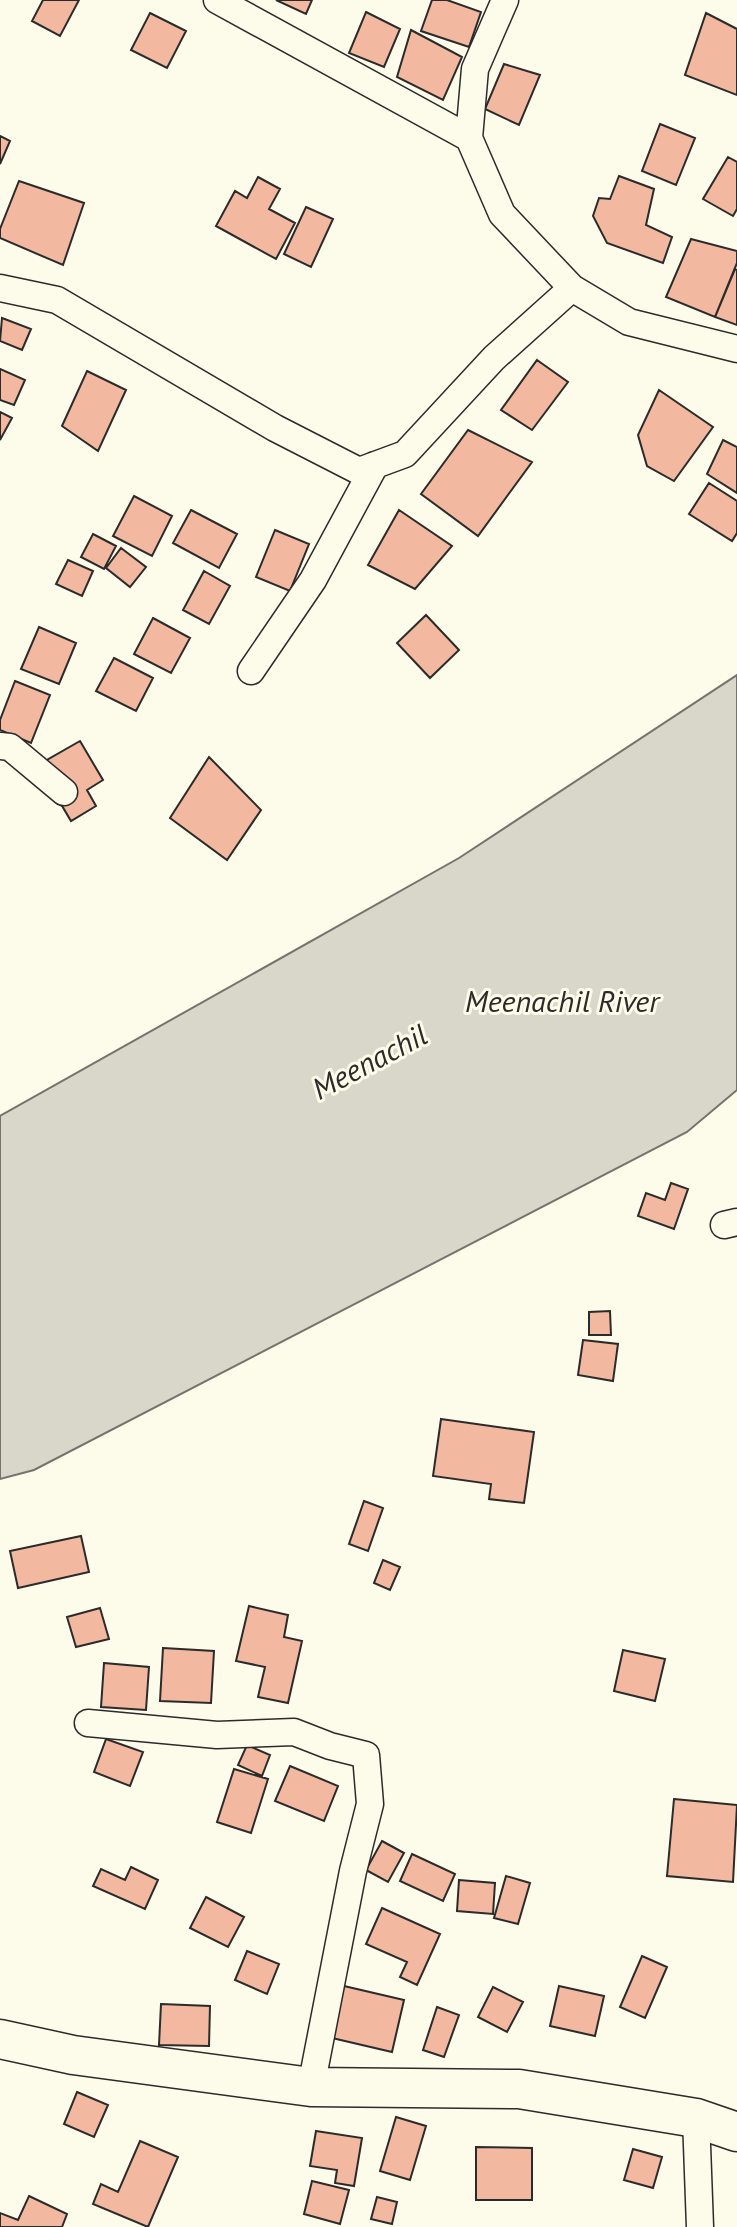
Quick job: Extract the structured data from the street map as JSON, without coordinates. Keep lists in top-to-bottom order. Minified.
{"water":["Meenachil River","Meenachil"]}
